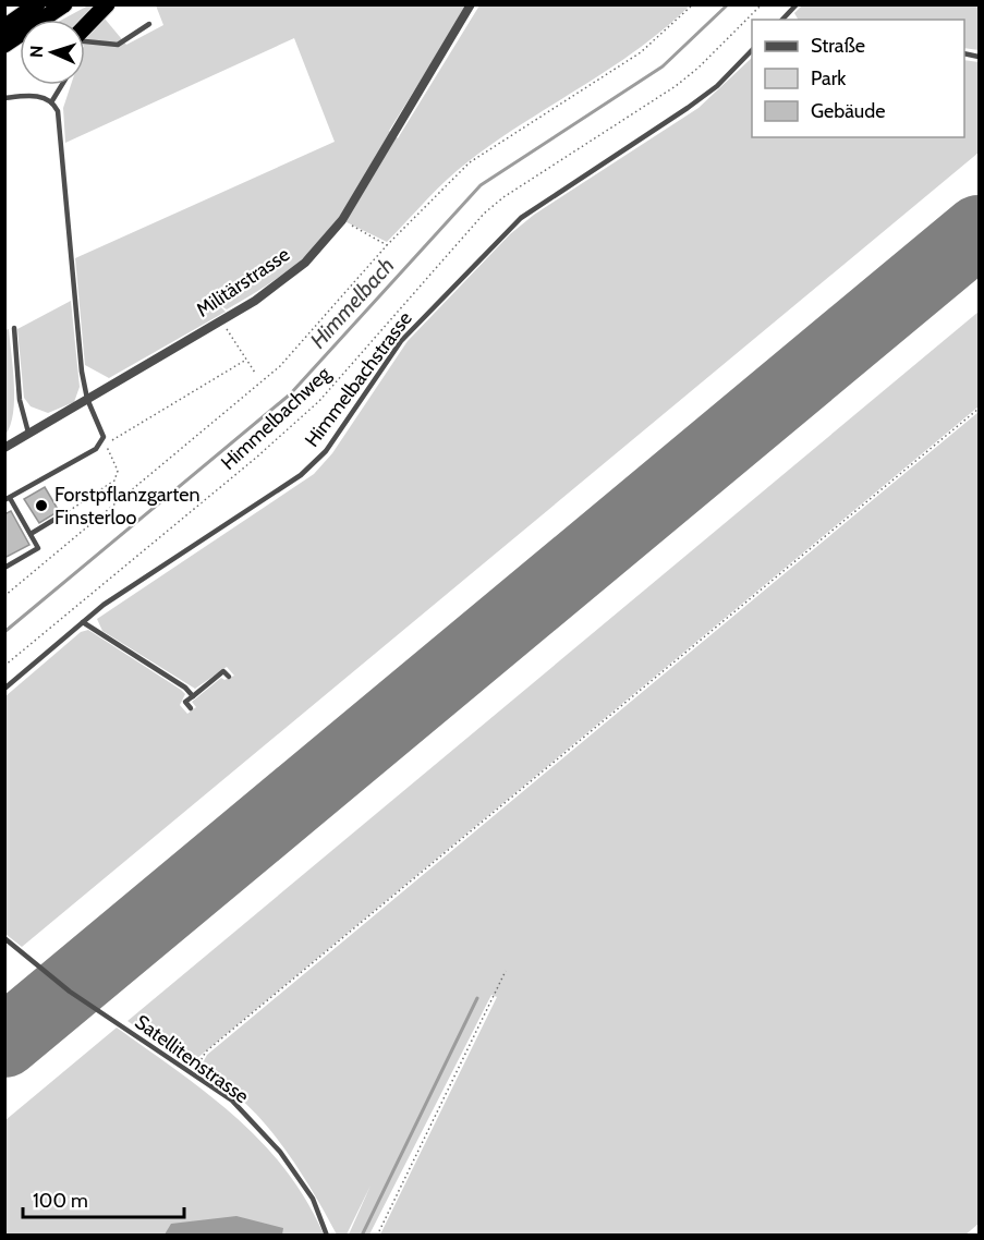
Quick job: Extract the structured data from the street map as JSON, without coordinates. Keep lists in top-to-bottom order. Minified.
{"streets":{"street":["Militärstrasse"],"lane":["Himmelbachstrasse","Satellitenstrasse"],"path":["Himmelbachweg"]},"water":["Himmelbach"],"places":["Forstpflanzgarten Finsterloo"],"legend":["Straße","Park","Gebäude"],"scale_bar":"100 m","north":"left"}
